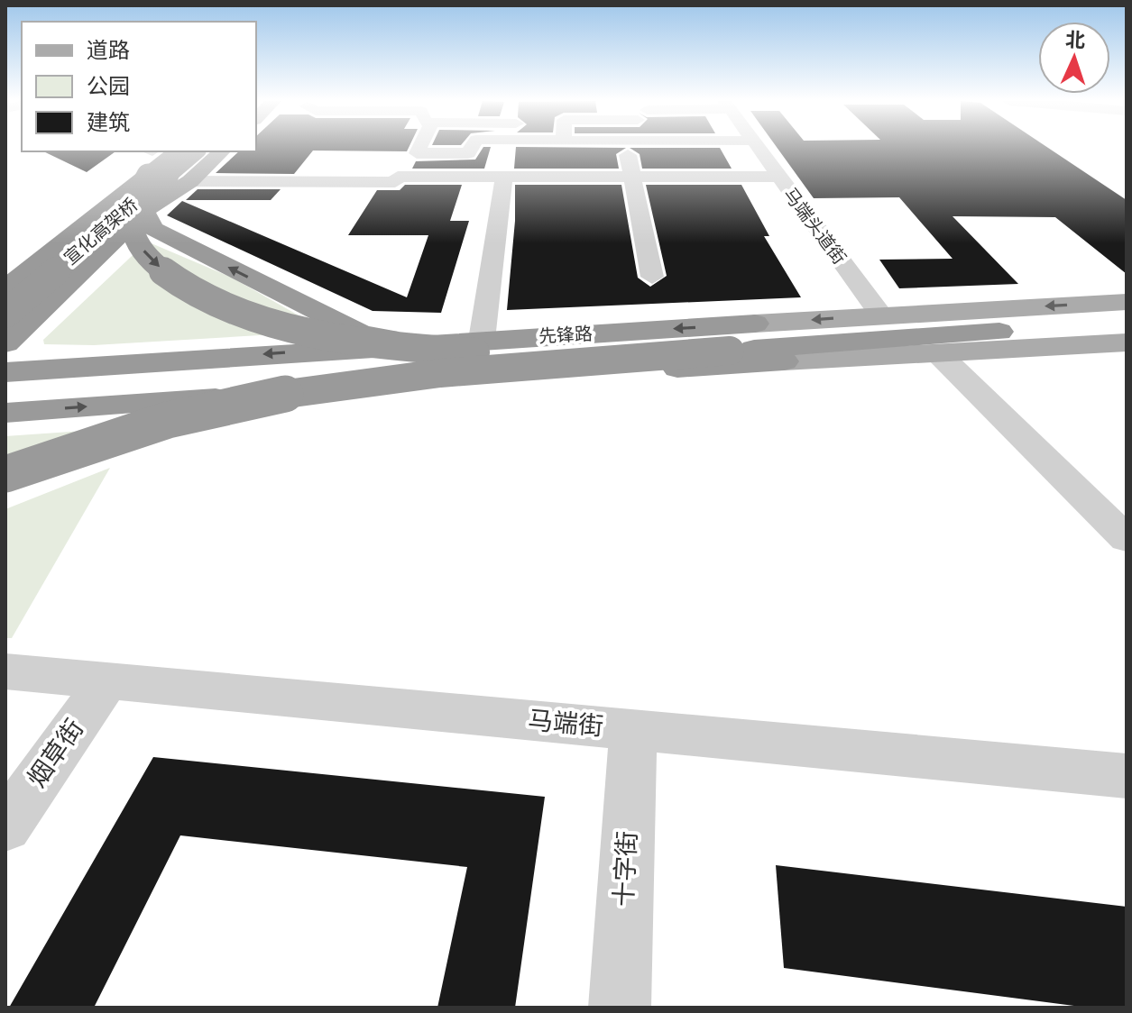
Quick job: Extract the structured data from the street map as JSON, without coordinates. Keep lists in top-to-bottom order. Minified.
{"streets":{"highway":["宣化高架桥","先锋路"],"street":["马端头道街","马端街","烟草街","十字街"]},"crossings":[["马端头道街","先锋路"],["马端街","烟草街"],["马端街","十字街"]],"legend":["道路","公园","建筑"],"north":"top"}
